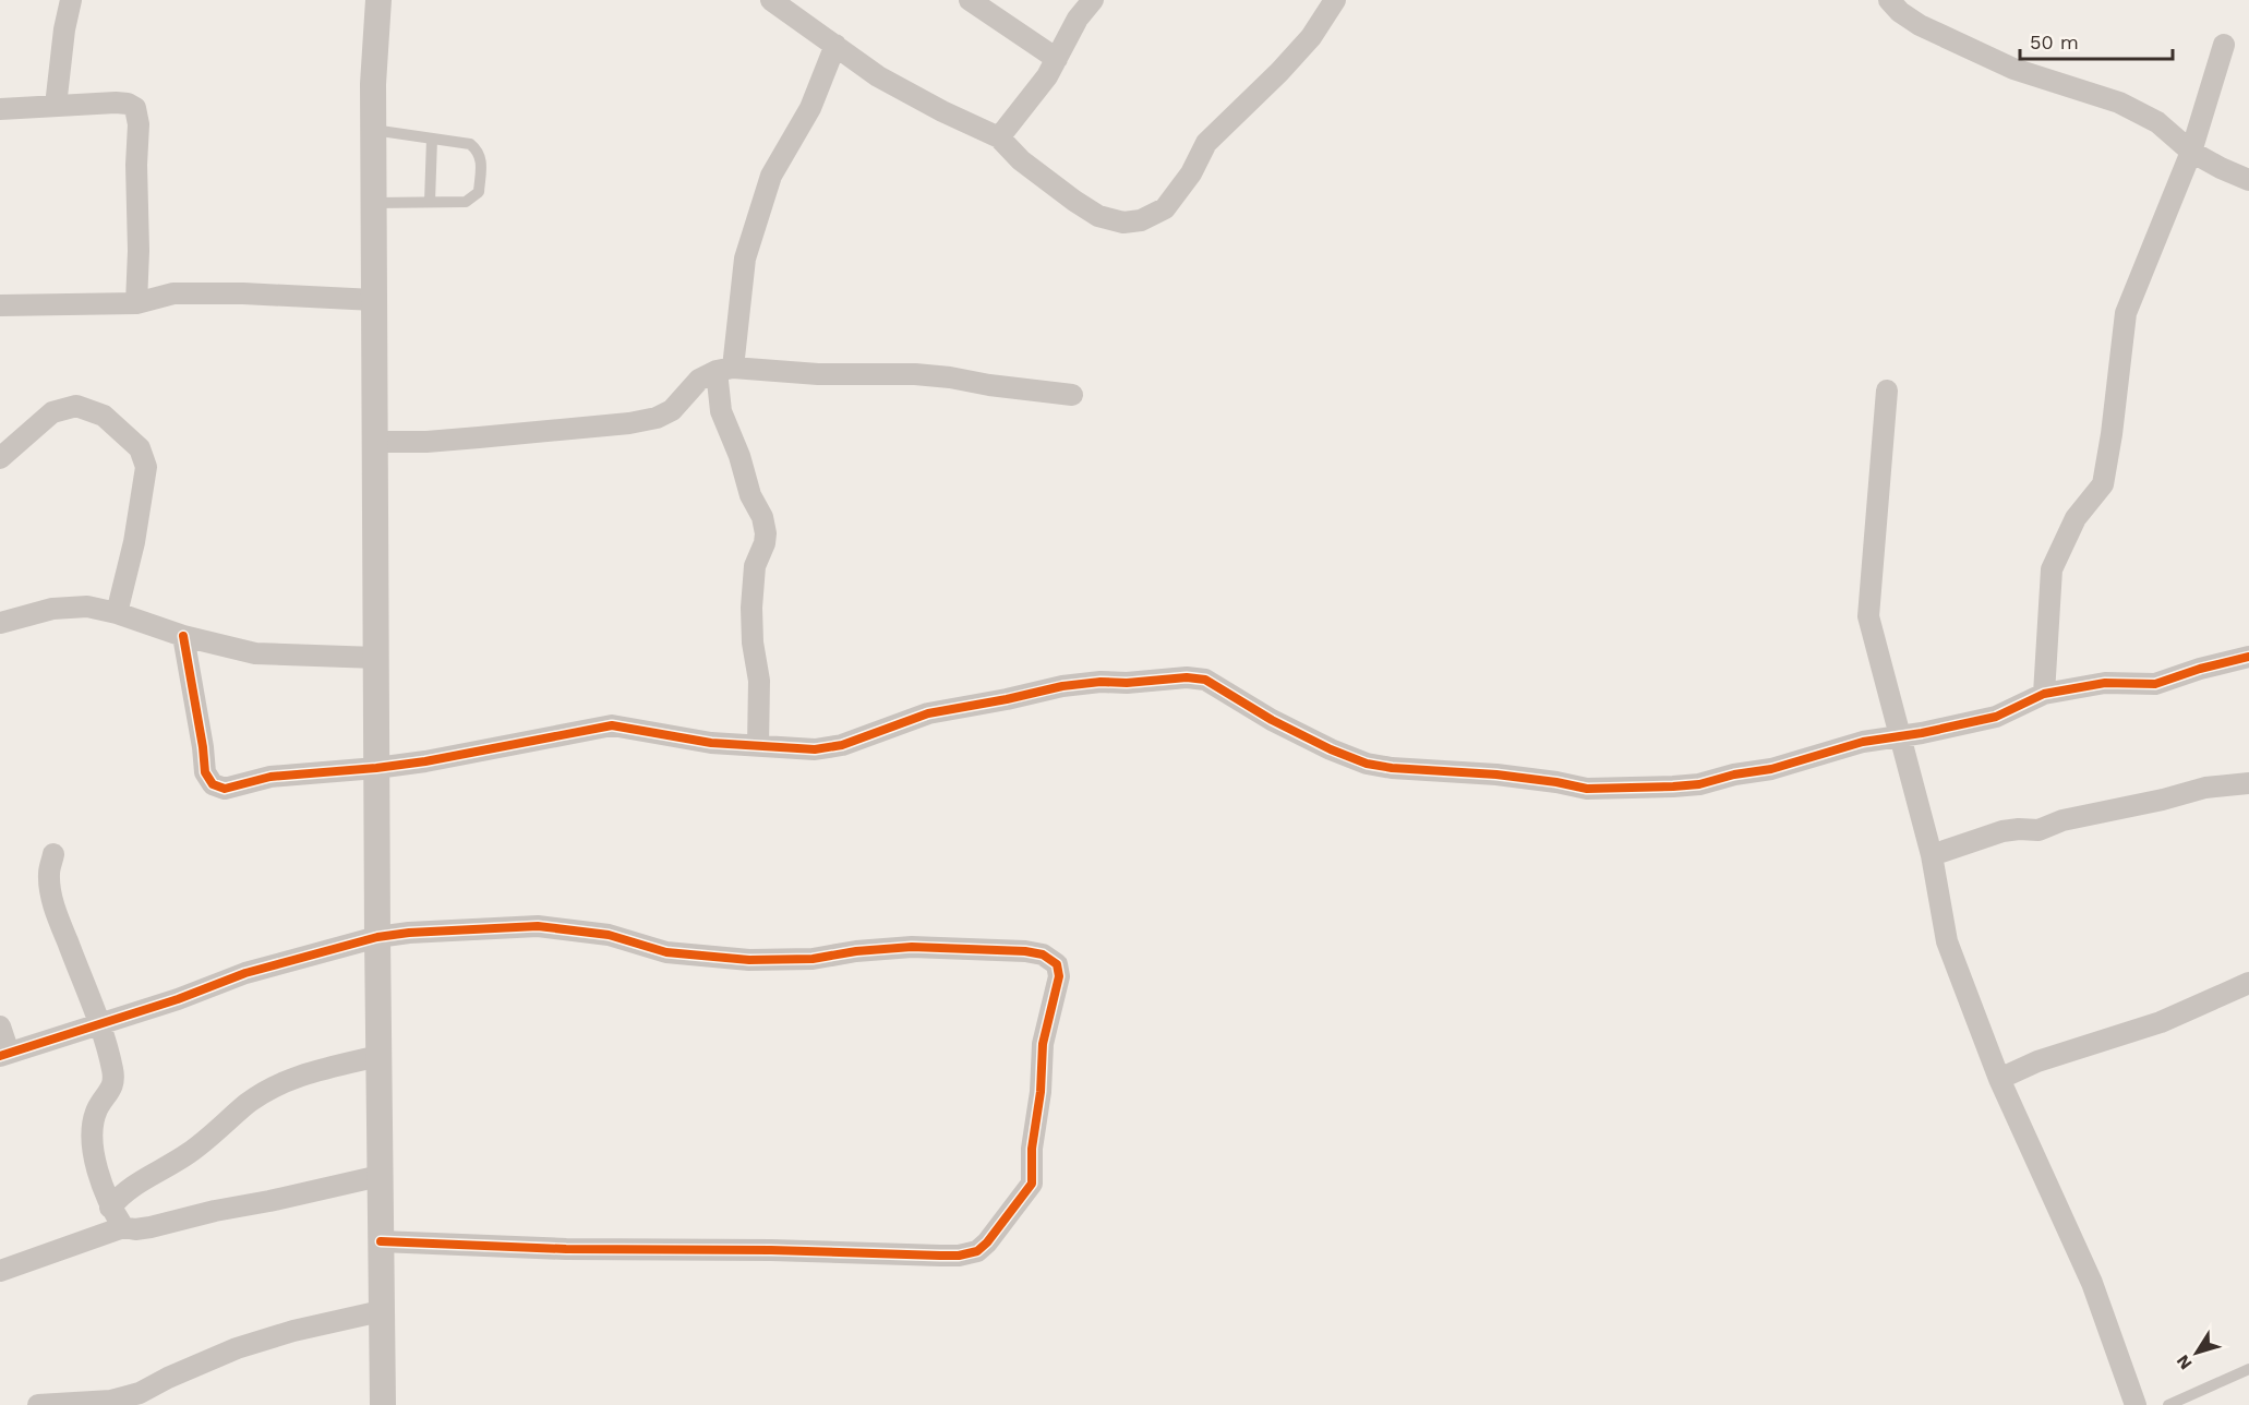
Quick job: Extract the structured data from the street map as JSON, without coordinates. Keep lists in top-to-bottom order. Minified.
{"scale_bar":"50 m","north":"bottom left"}
